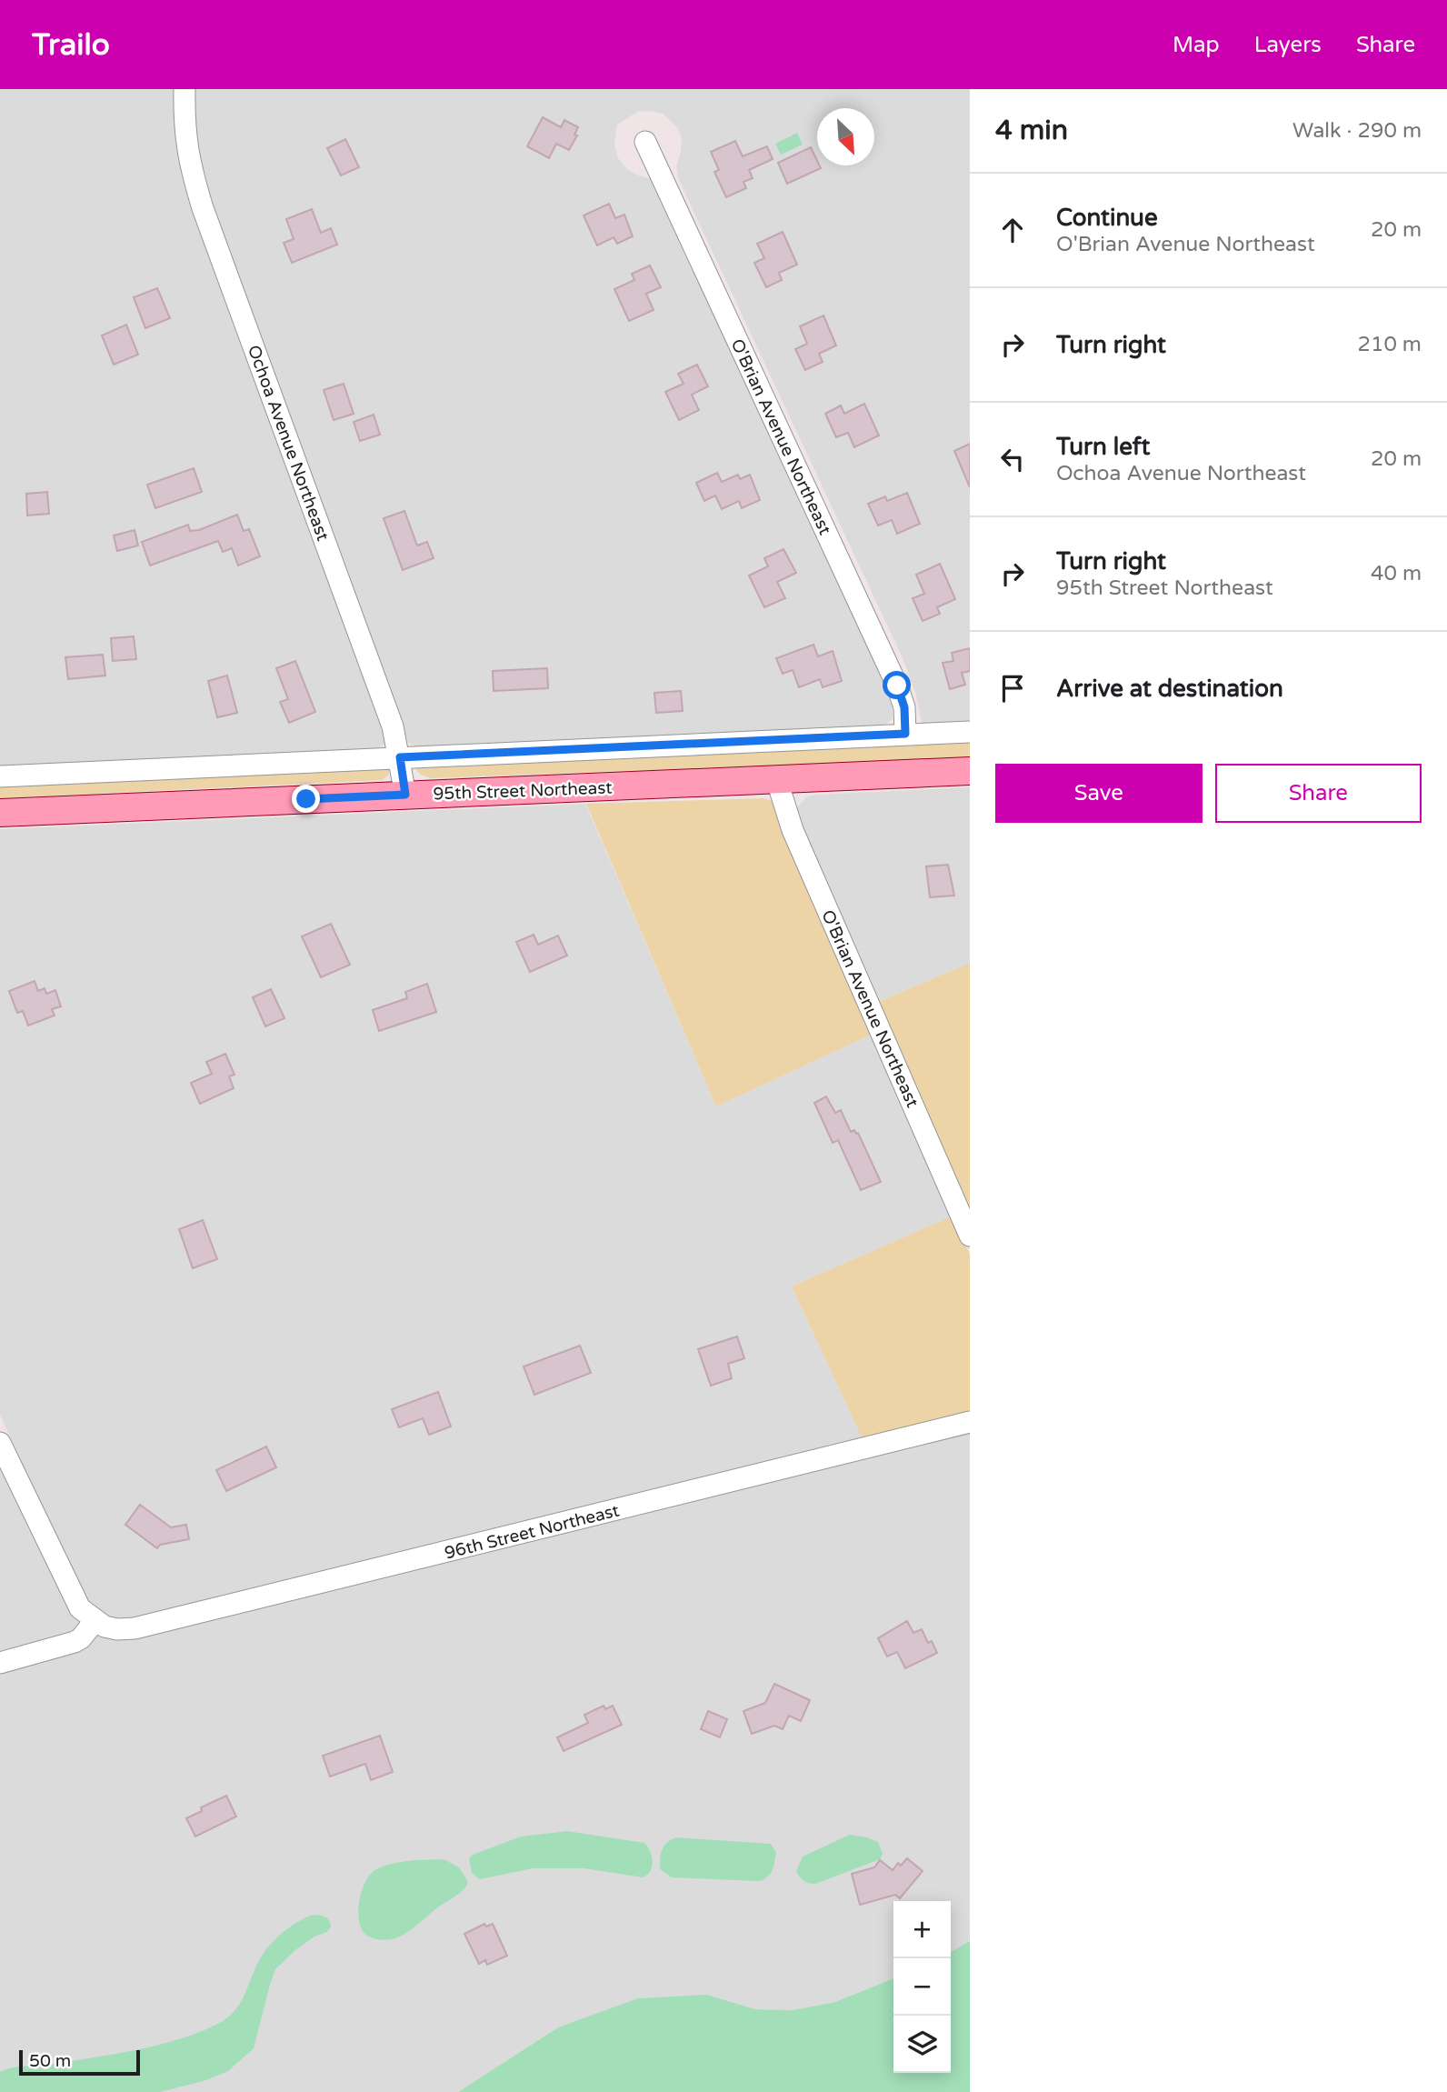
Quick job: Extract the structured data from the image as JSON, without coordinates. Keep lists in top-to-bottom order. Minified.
{"streets":{"main road":["95th Street Northeast"],"street":["O'Brian Avenue Northeast","Ochoa Avenue Northeast","96th Street Northeast"]},"crossings":[["O'Brian Avenue Northeast","95th Street Northeast"],["Ochoa Avenue Northeast","95th Street Northeast"]],"scale_bar":"50 m","north":"bottom right","page":{"header":"Trailo","nav":["Map","Layers","Share"],"heading":["4 min","Walk · 290 m"],"list":[["Continue","O'Brian Avenue Northeast","20 m"],["Turn right","210 m"],["Turn left","Ochoa Avenue Northeast","20 m"],["Turn right","95th Street Northeast","40 m"],"Arrive at destination"],"buttons":["Save","Share"],"map_buttons":["+","−"],"scale":"50 m"}}
